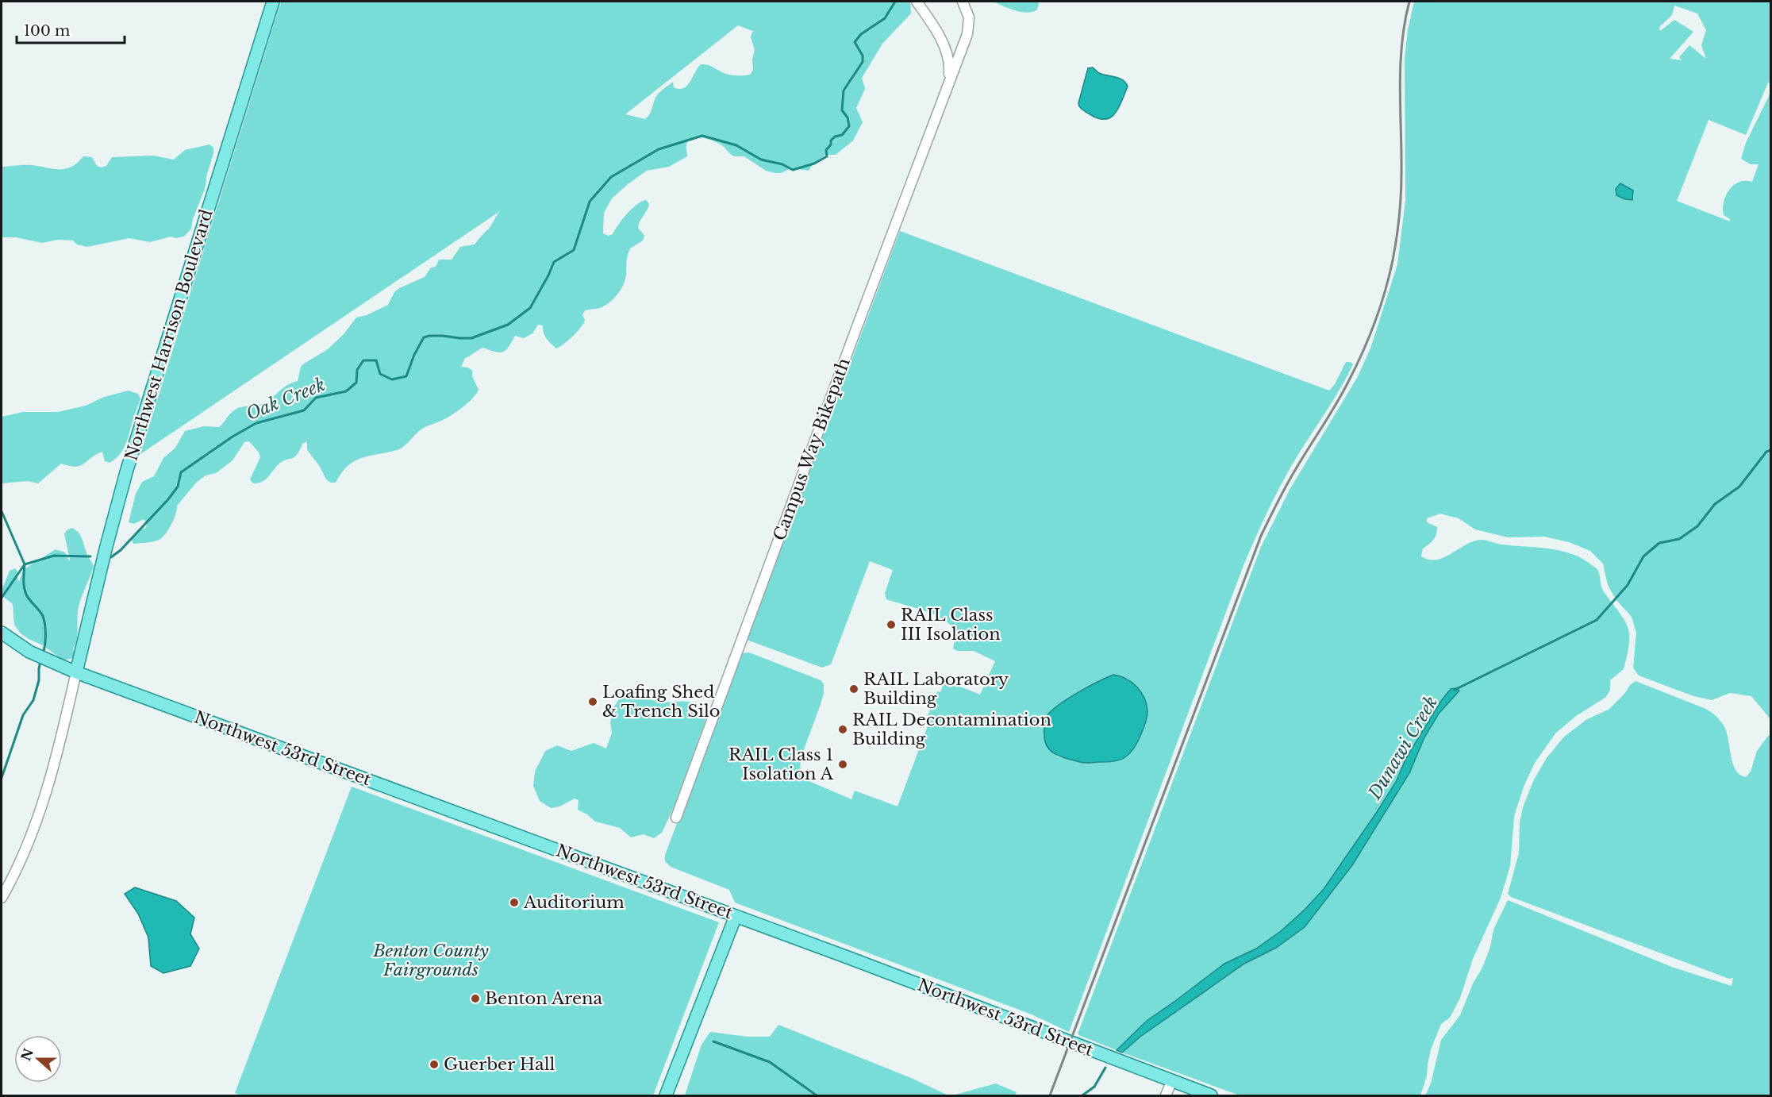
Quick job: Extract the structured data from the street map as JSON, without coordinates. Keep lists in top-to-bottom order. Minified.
{"streets":{"main road":["Northwest Harrison Boulevard","Northwest 53rd Street"],"street":["Campus Way Bikepath"]},"crossings":[["Northwest Harrison Boulevard","Northwest 53rd Street"]],"water":["Oak Creek","Dunawi Creek"],"parks":["Benton County Fairgrounds"],"places":["RAIL Class III Isolation","RAIL Laboratory Building","Loafing Shed & Trench Silo","RAIL Decontamination Building","RAIL Class 1 Isolation A","Auditorium","Benton Arena","Guerber Hall"],"scale_bar":"100 m","north":"left"}
